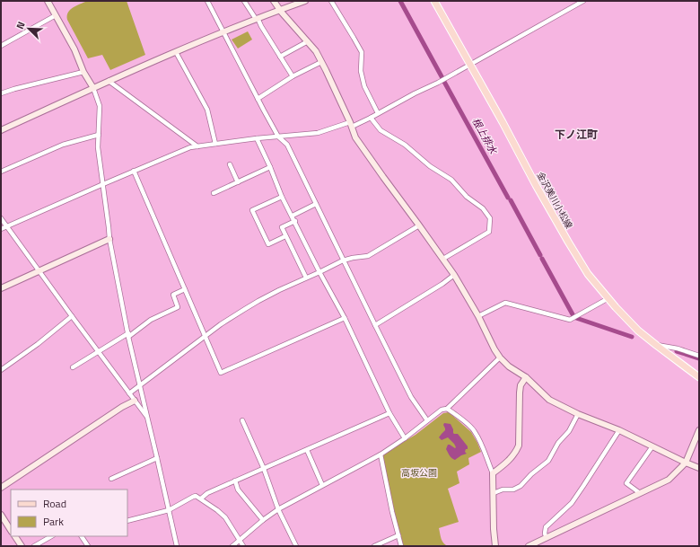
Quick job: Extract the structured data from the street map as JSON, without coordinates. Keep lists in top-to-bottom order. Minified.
{"streets":{"main road":["金沢美川小松線"]},"districts":["下ノ江町"],"water":["根上排水"],"parks":["高坂公園"],"legend":["Road","Park"],"north":"top left"}
